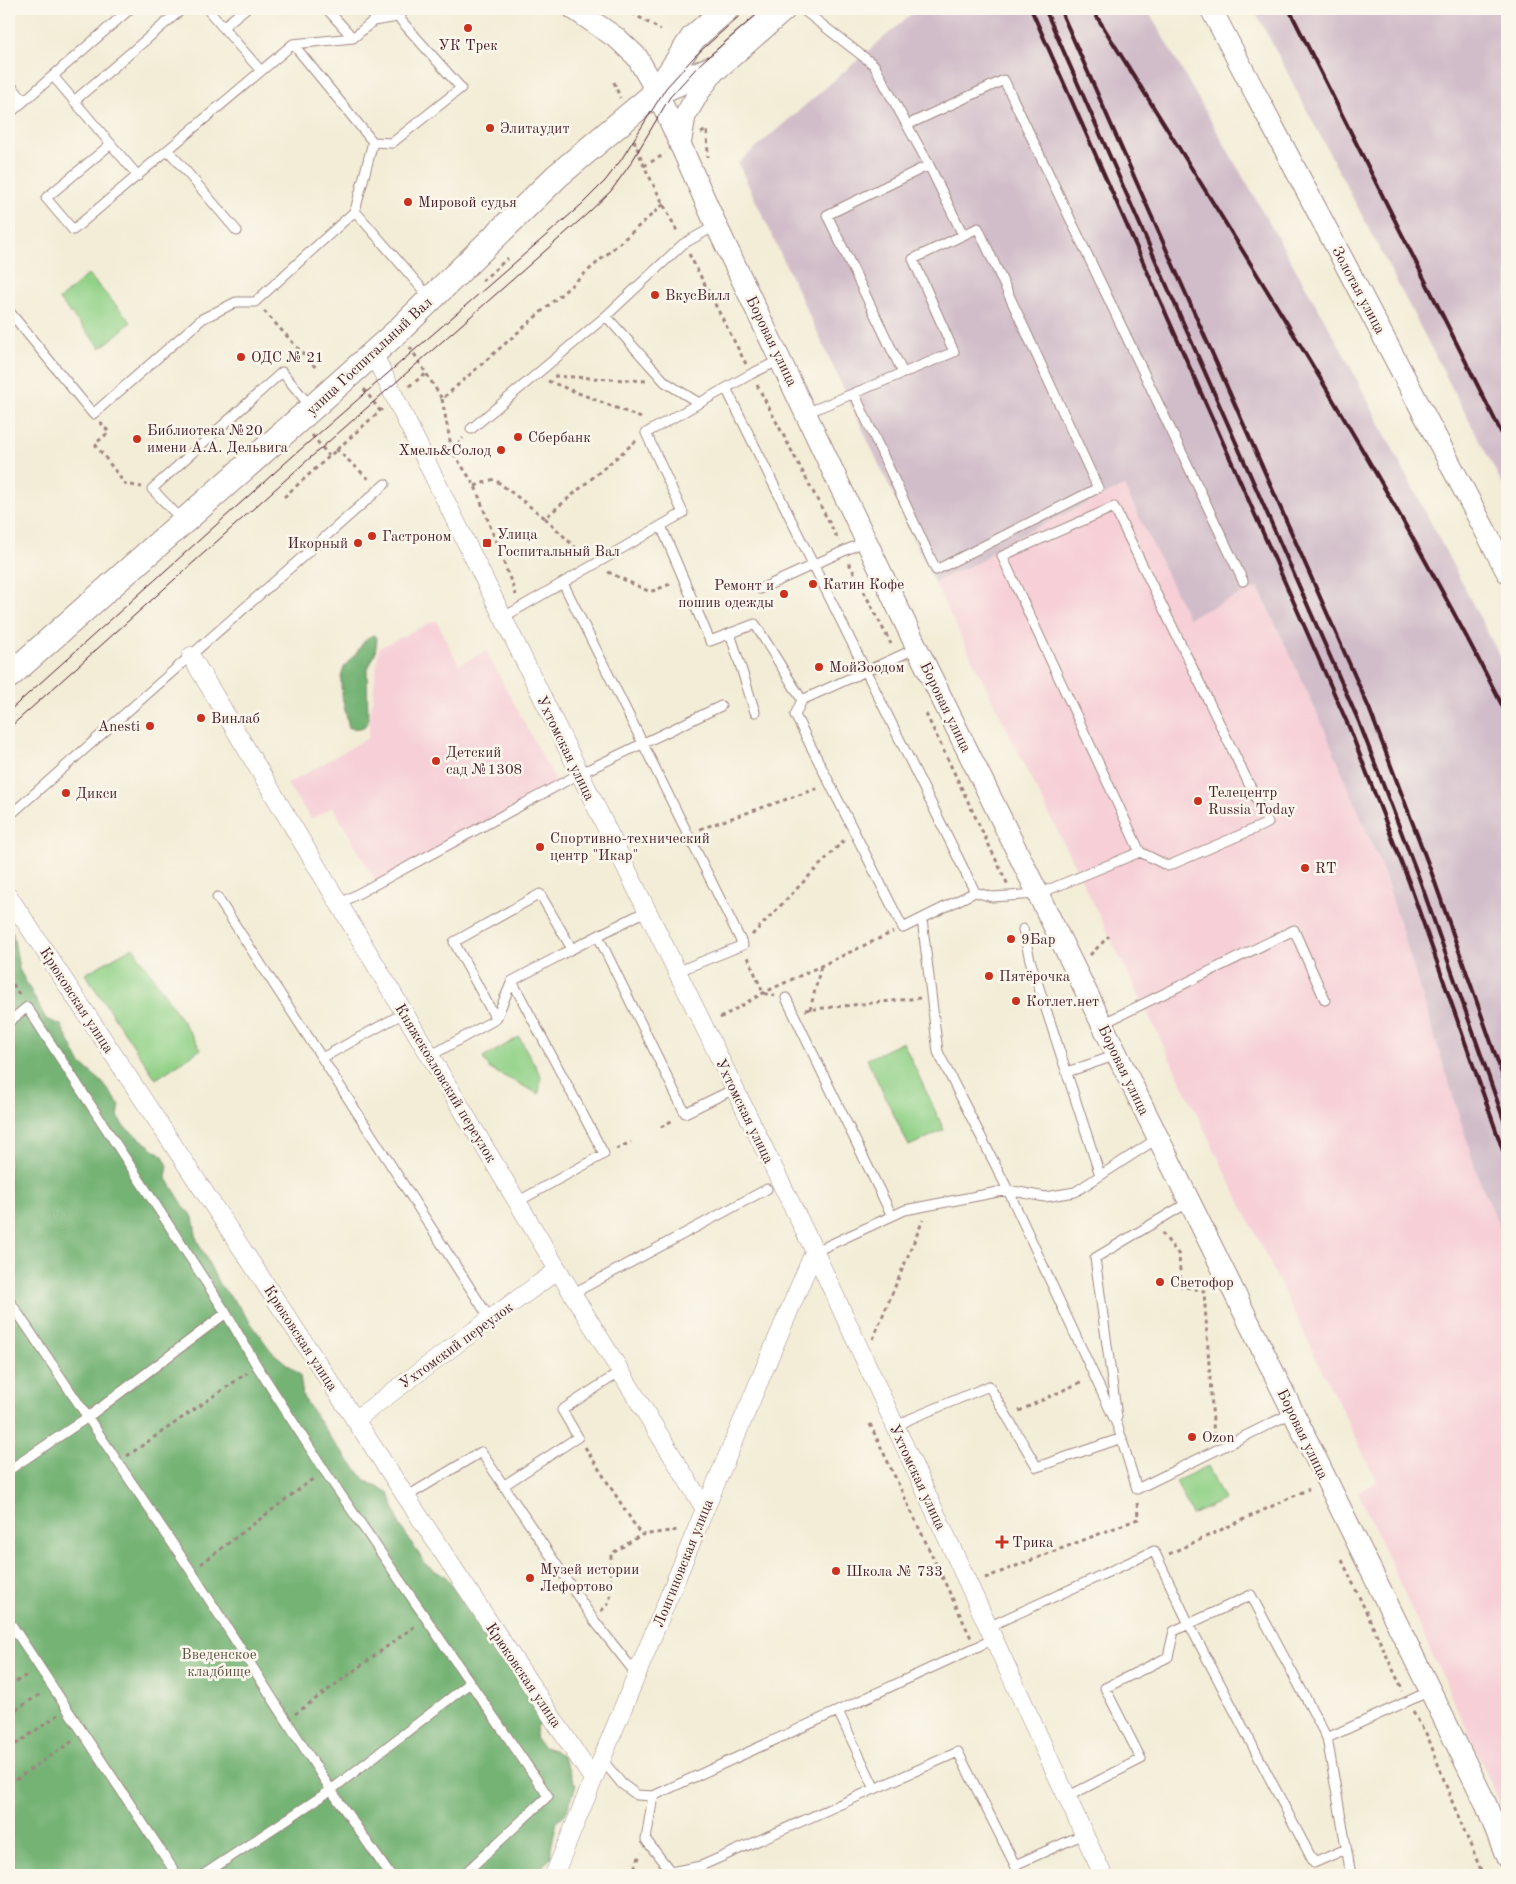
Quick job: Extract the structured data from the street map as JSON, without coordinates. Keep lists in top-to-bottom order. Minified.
{"streets":{"main road":["улица Госпитальный Вал"],"street":["Золотая улица","Боровая улица","Ухтомская улица","Крюковская улица","Княжекозловский переулок","Ухтомский переулок","Лонгиновская улица"]},"crossings":[["Боровая улица","улица Госпитальный Вал"],["улица Госпитальный Вал","Ухтомская улица"],["Ухтомская улица","Лонгиновская улица"],["Крюковская улица","Ухтомский переулок"],["Крюковская улица","Лонгиновская улица"],["Княжекозловский переулок","Ухтомский переулок"],["Княжекозловский переулок","Лонгиновская улица"]],"parks":["Введенское кладбище"],"places":{"other":["УК Трек","Элитаудит","Мировой судья","ВкусВилл","ОДС № 21","Сбербанк","Библиотека №20 имени А.А. Дельвига","Хмель&Солод","Гастроном","Икорный","Катин Кофе","Ремонт и пошив одежды","МойЗоодом","Винлаб","Anesti","Детский сад №1308","Дикси","Телецентр Russia Today","Спортивно-технический центр \"Икар\"","RT","9Бар","Пятёрочка","Котлет.нет","Светофор","Ozon","Школа № 733","Музей истории Лефортово"],"transit":["Улица Госпитальный Вал"],"health":["Трика"]}}
